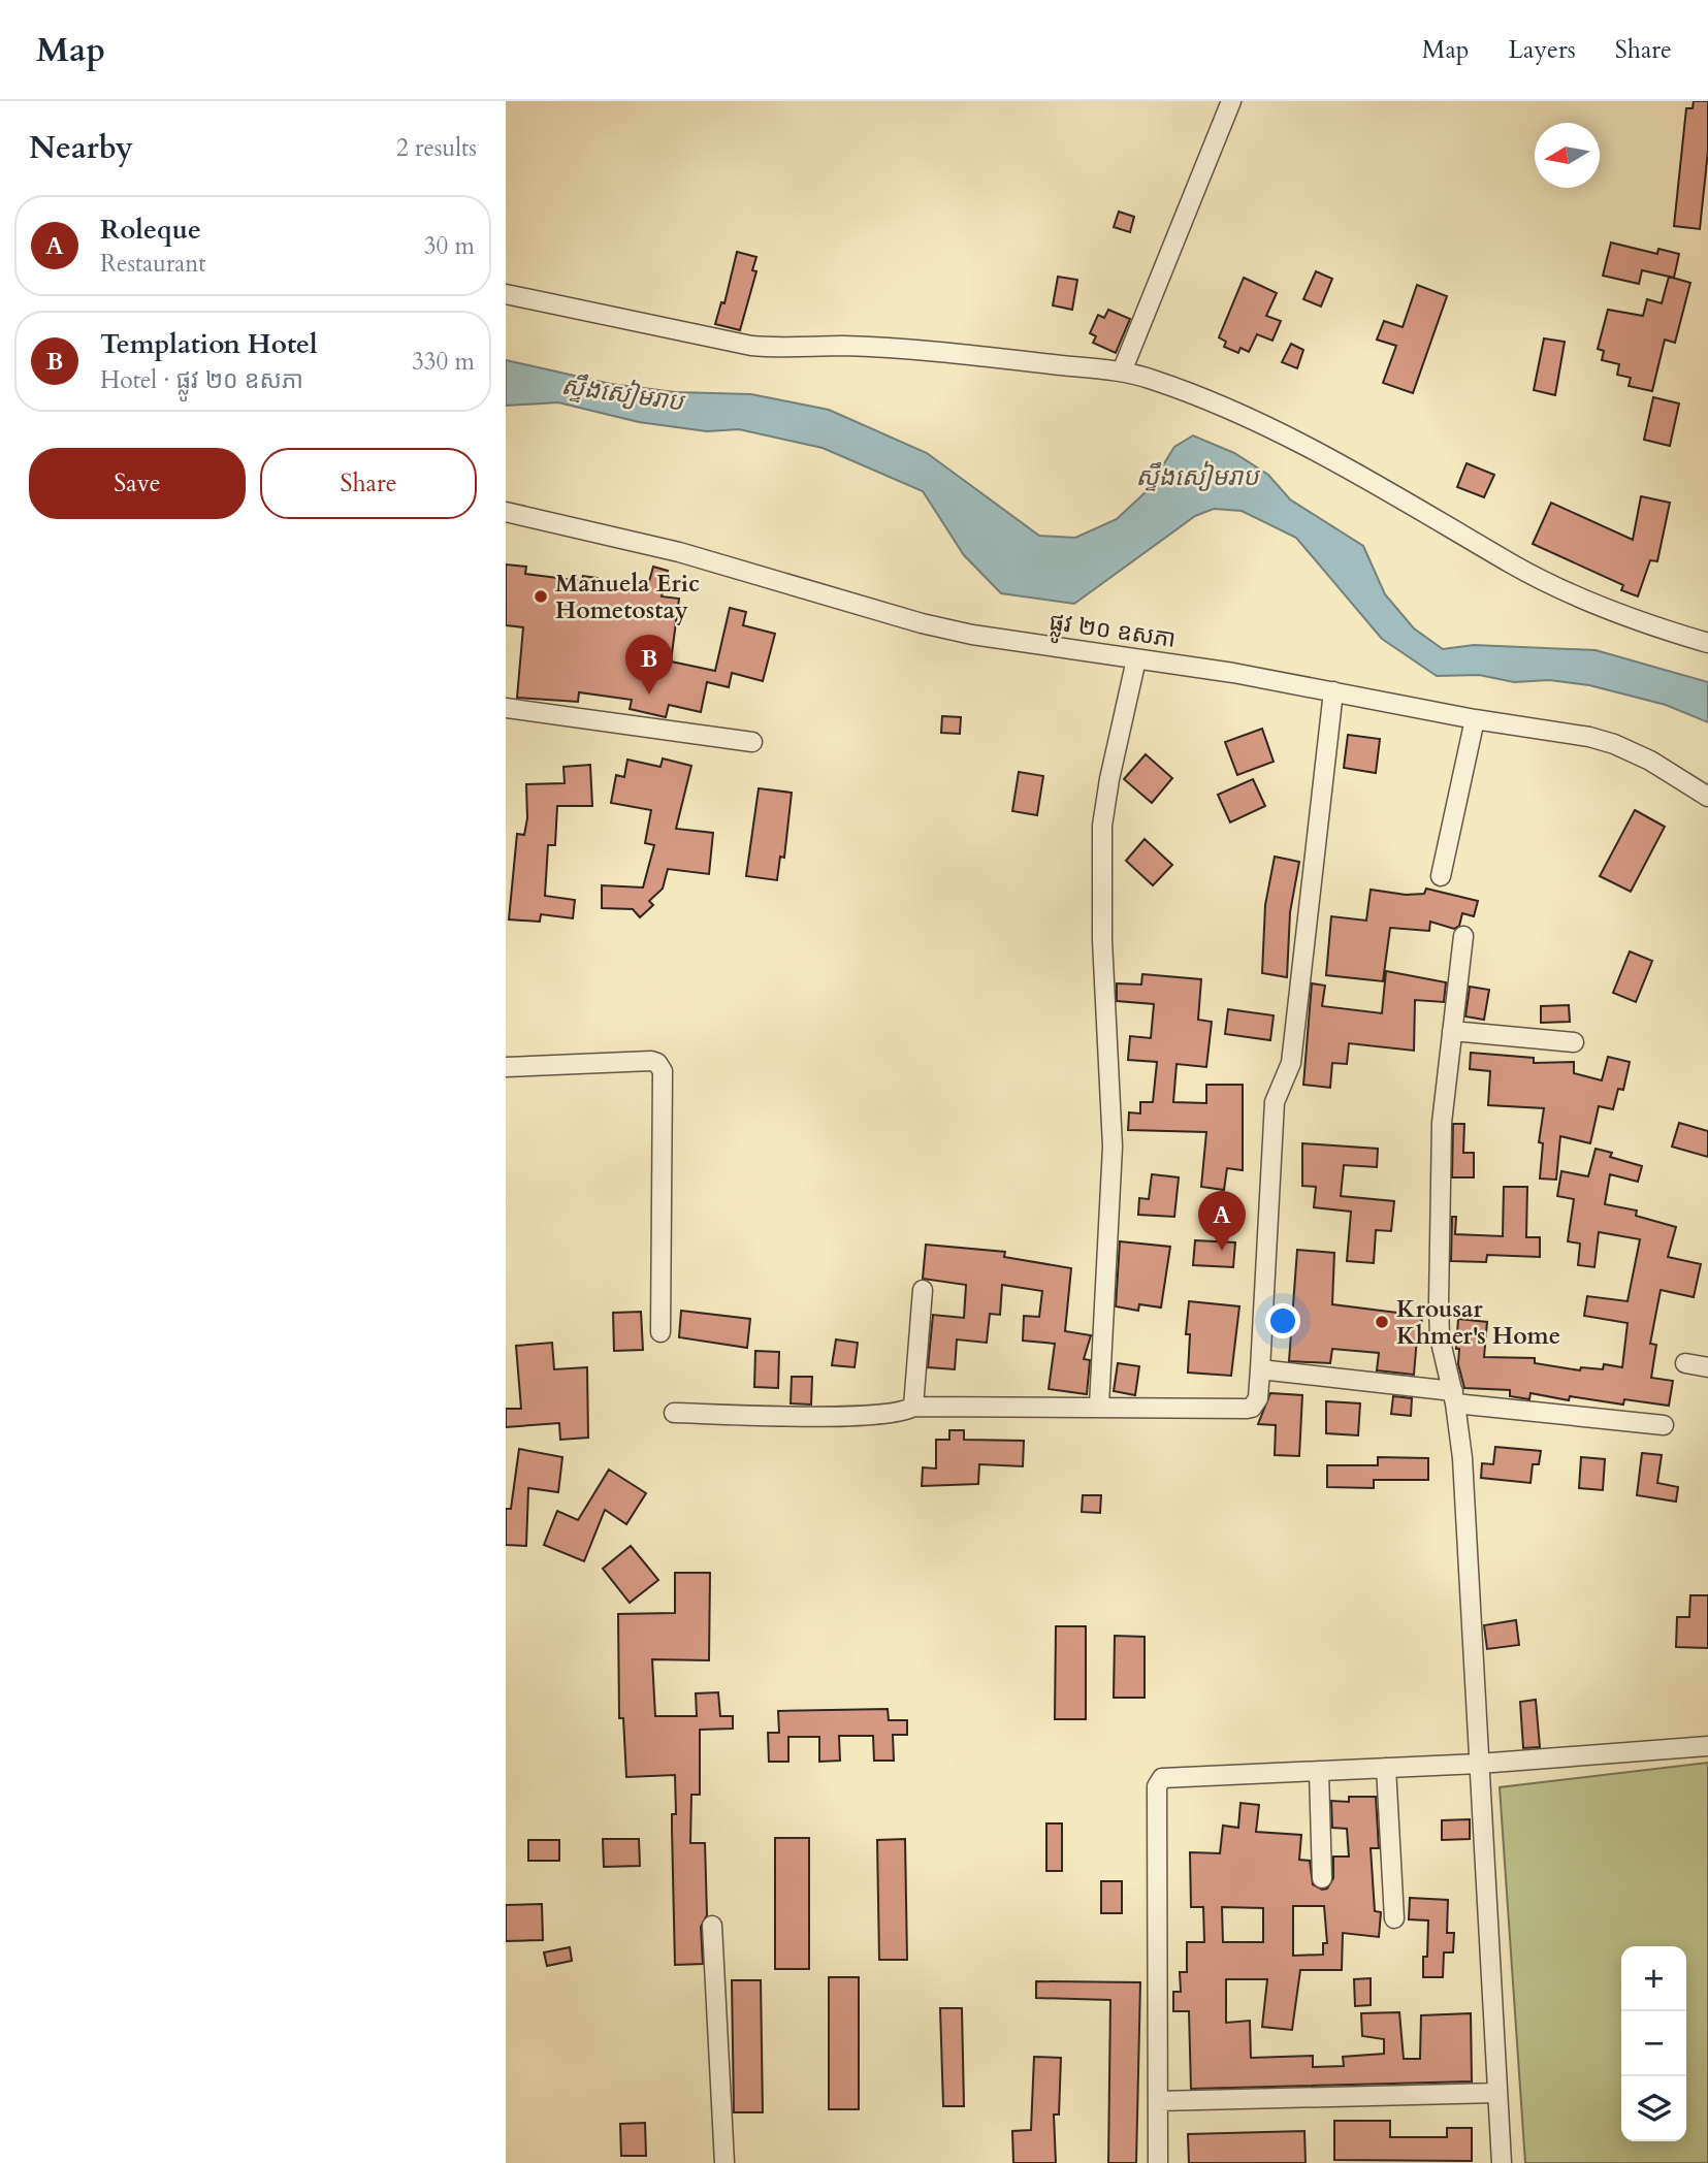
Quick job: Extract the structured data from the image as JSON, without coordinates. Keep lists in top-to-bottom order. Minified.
{"streets":{"street":["ផ្លូវ ២០ ឧសភា"]},"water":["ស្ទឹងសៀមរាប"],"places":["Manuela Eric Hometostay","Krousar Khmer's Home"],"north":"left","page":{"header":"Map","nav":["Map","Layers","Share"],"heading":["Nearby","2 results"],"list":[{"mark":"A","name":"Roleque","note":"Restaurant","value":"30 m"},{"mark":"B","name":"Templation Hotel","note":"Hotel · ផ្លូវ ២០ ឧសភា","value":"330 m"}],"buttons":["Save","Share"],"pins":["B","A"],"map_buttons":["+","−"]}}
